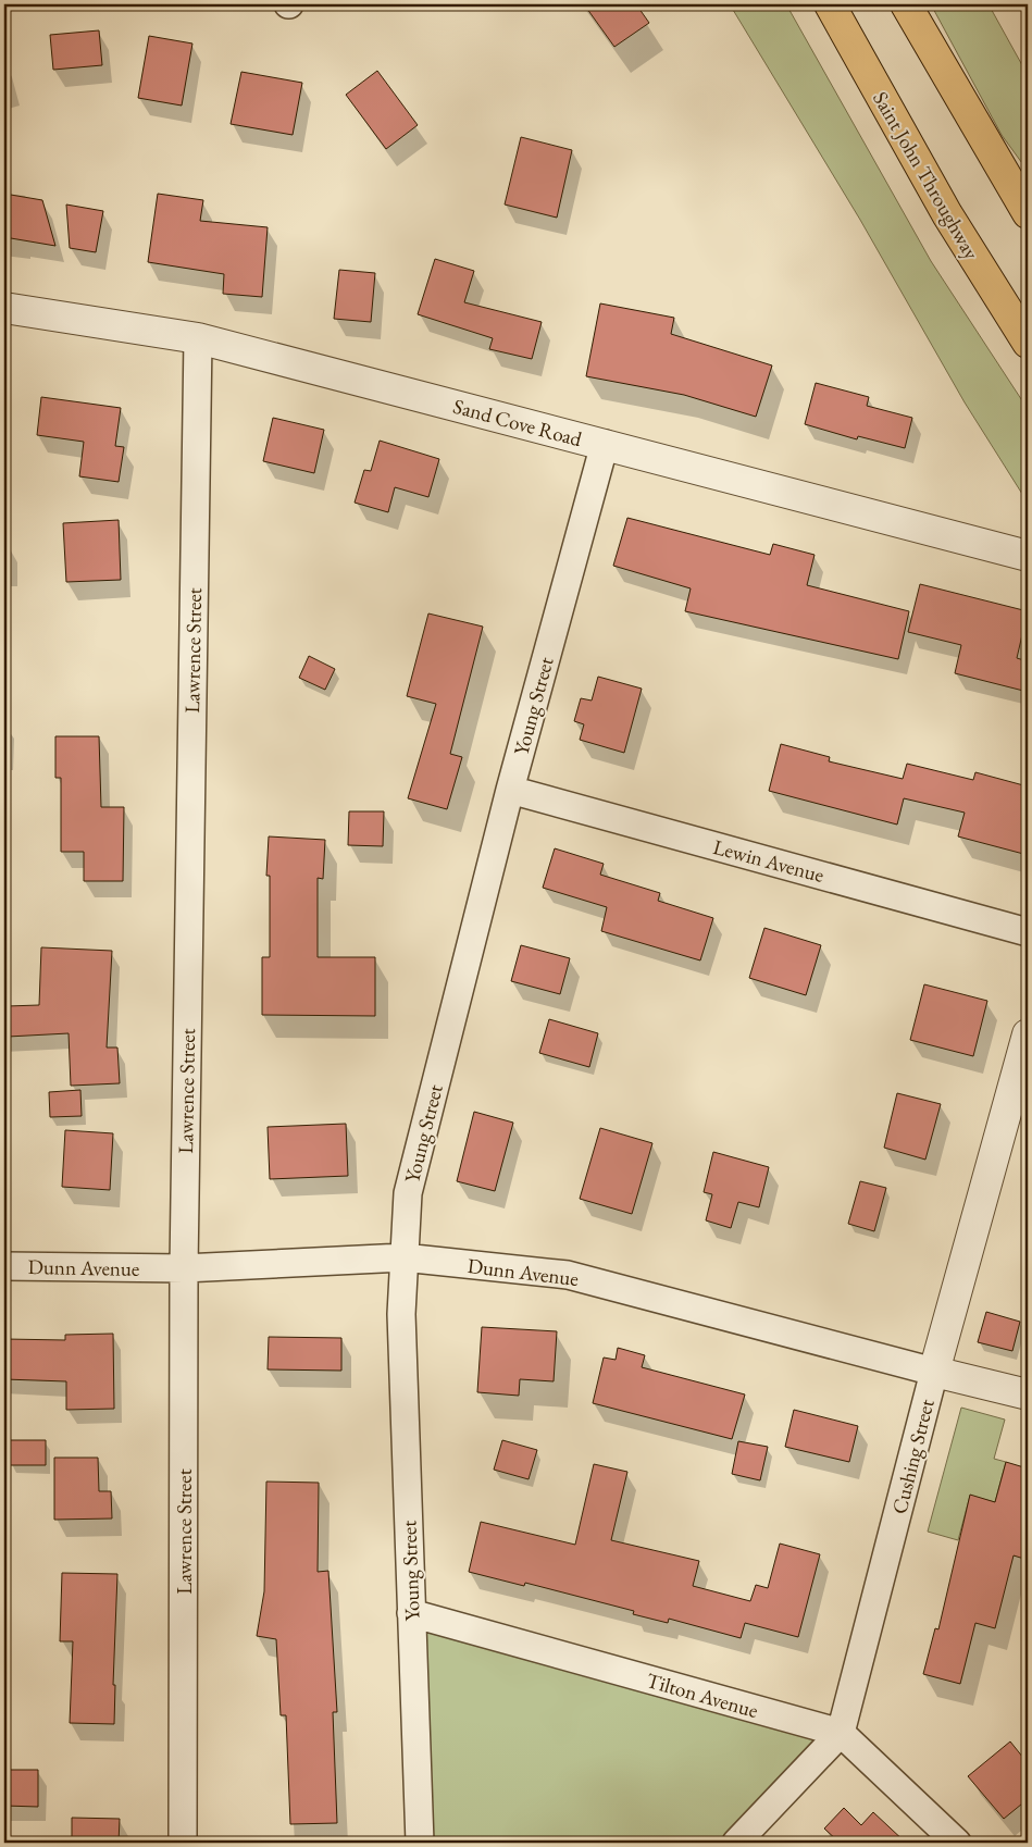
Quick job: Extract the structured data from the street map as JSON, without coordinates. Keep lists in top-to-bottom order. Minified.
{"streets":{"highway":["Saint John Throughway"],"street":["Sand Cove Road","Lawrence Street","Young Street","Lewin Avenue","Dunn Avenue","Cushing Street","Tilton Avenue"]},"crossings":[["Sand Cove Road","Lawrence Street"],["Sand Cove Road","Young Street"],["Lawrence Street","Dunn Avenue"],["Young Street","Lewin Avenue"],["Young Street","Dunn Avenue"],["Young Street","Tilton Avenue"],["Dunn Avenue","Cushing Street"],["Cushing Street","Tilton Avenue"]]}
